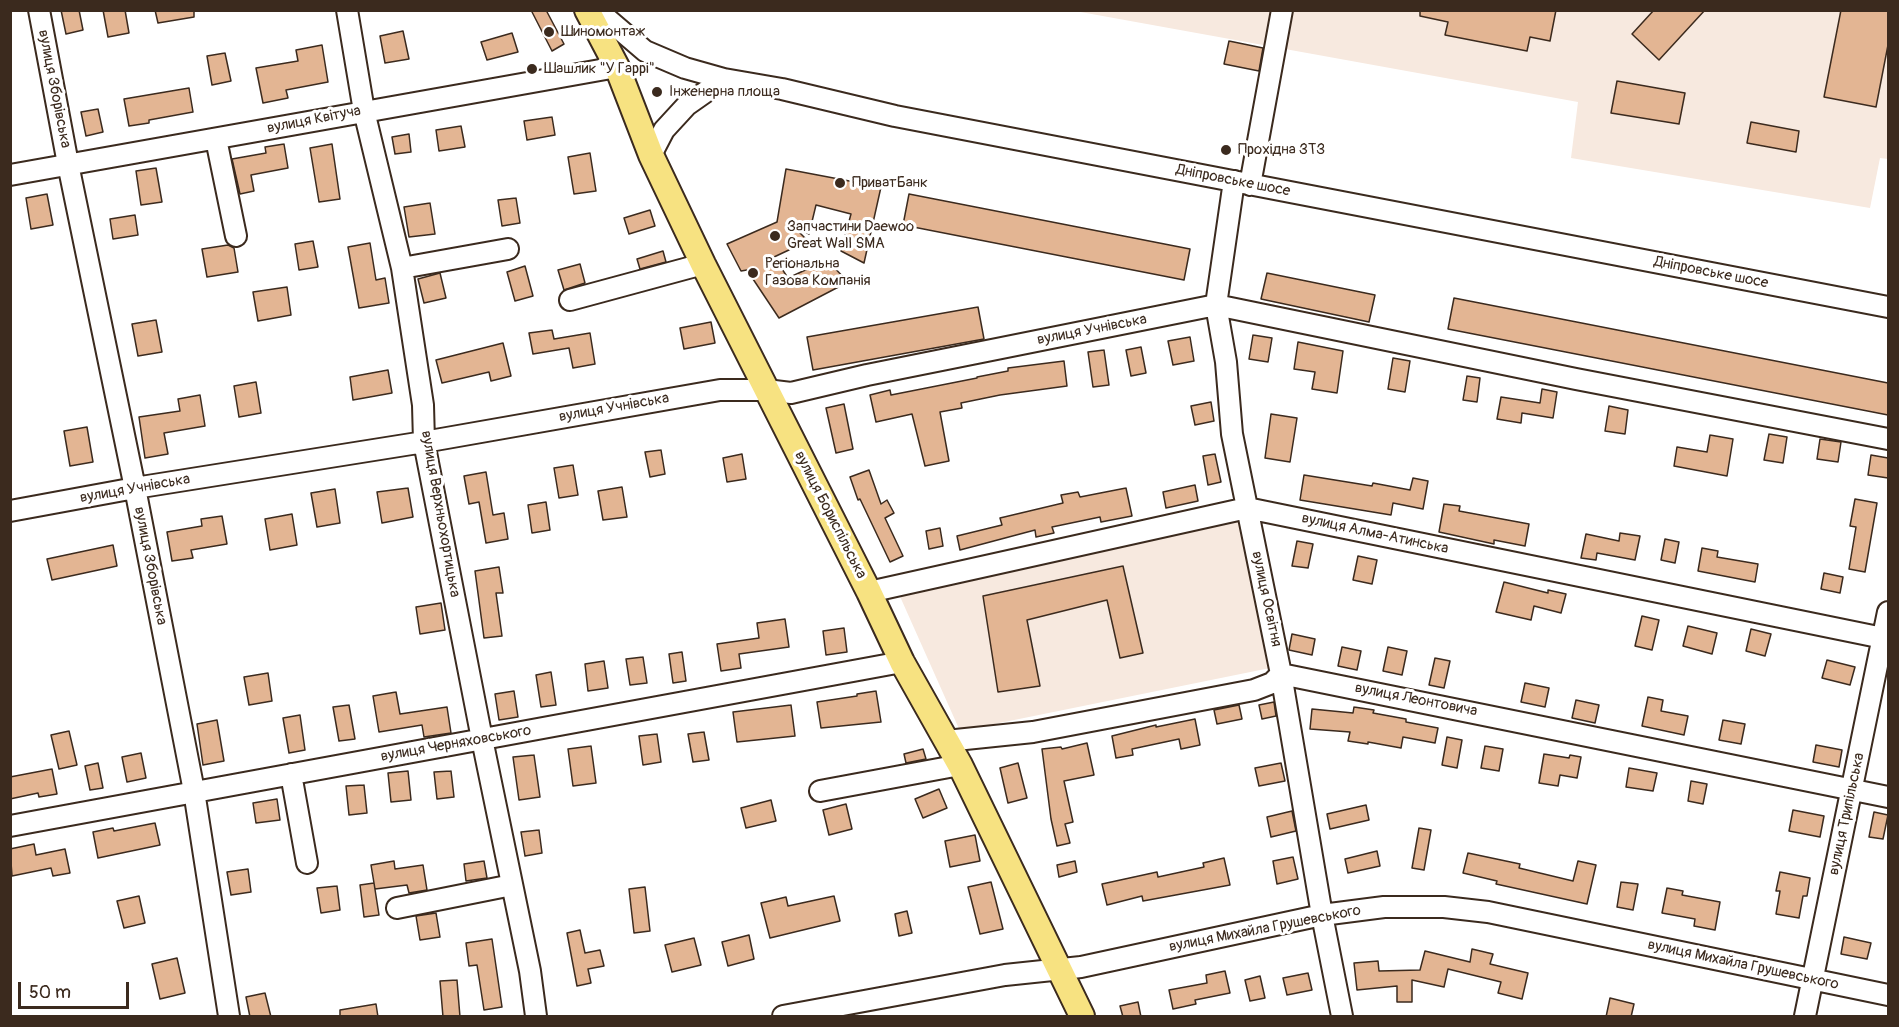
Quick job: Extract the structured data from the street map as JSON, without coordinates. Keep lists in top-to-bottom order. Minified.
{"streets":{"main road":["вулиця Бориспільська"],"street":["вулиця Зборівська","вулиця Квітуча","Дніпровське шосе","вулиця Учнівська","вулиця Верхньохортицька","вулиця Алма-Атинська","вулиця Освітня","вулиця Леонтовича","вулиця Черняховського","вулиця Трипільська","вулиця Михайла Грушевського"]},"crossings":[["вулиця Зборівська","вулиця Квітуча"],["вулиця Зборівська","вулиця Учнівська"],["вулиця Зборівська","вулиця Черняховського"],["вулиця Квітуча","вулиця Верхньохортицька"],["вулиця Квітуча","вулиця Бориспільська"],["Дніпровське шосе","вулиця Освітня"],["вулиця Учнівська","вулиця Верхньохортицька"],["вулиця Учнівська","вулиця Бориспільська"],["вулиця Учнівська","вулиця Освітня"],["вулиця Верхньохортицька","вулиця Черняховського"],["вулиця Бориспільська","вулиця Алма-Атинська"],["вулиця Бориспільська","вулиця Черняховського"],["вулиця Бориспільська","вулиця Михайла Грушевського"],["вулиця Алма-Атинська","вулиця Освітня"],["вулиця Алма-Атинська","вулиця Трипільська"],["вулиця Освітня","вулиця Леонтовича"],["вулиця Освітня","вулиця Михайла Грушевського"],["вулиця Леонтовича","вулиця Трипільська"],["вулиця Трипільська","вулиця Михайла Грушевського"]],"places":["Шиномонтаж","Шашлик \"У Гаррі\"","Інженерна площа","Прохідна ЗТЗ","ПриватБанк","Запчастини Daewoo Great Wall SMA","Регіональна Газова Компанія"],"scale_bar":"50 m"}
